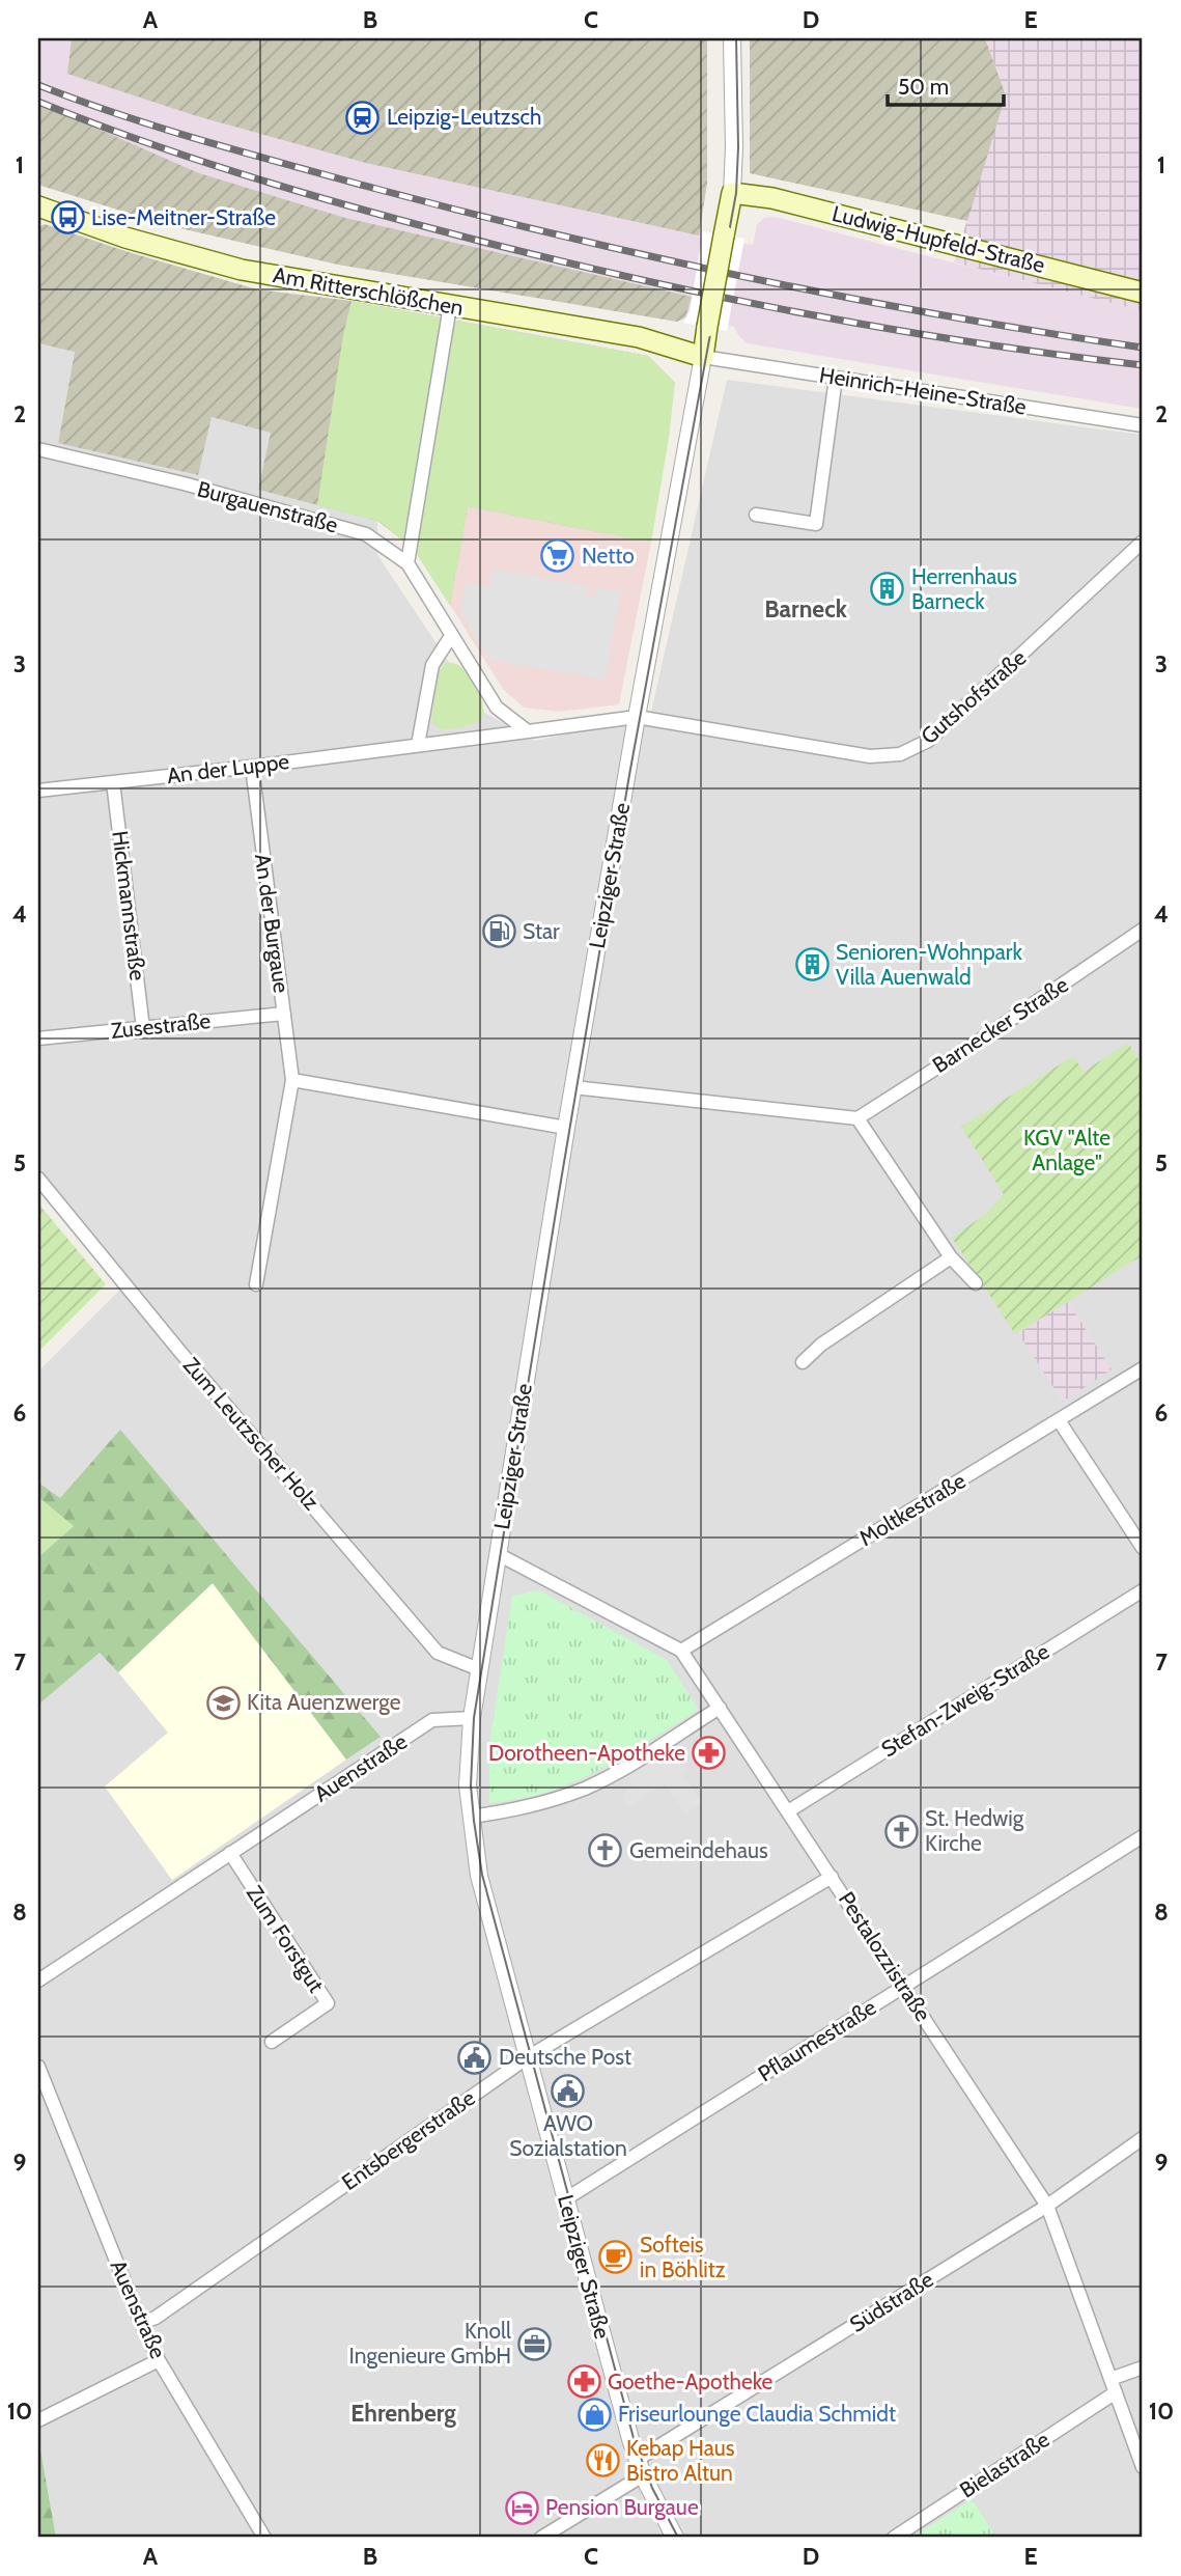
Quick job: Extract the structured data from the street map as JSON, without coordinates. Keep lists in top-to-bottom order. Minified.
{"streets":{"main road":["Ludwig-Hupfeld-Straße","Am Ritterschlößchen"],"street":["Heinrich-Heine-Straße","Burgauenstraße","Gutshofstraße","An der Luppe","Leipziger Straße","Hickmannstraße","An der Burgaue","Barnecker Straße","Zusestraße","Zum Leutzscher Holz","Moltkestraße","Stefan-Zweig-Straße","Auenstraße","Zum Forstgut","Pestalozzistraße","Pflaumestraße","Entsbergerstraße","Südstraße","Bielastraße"]},"crossings":[["Am Ritterschlößchen","Heinrich-Heine-Straße"],["Am Ritterschlößchen","Leipziger Straße"],["Heinrich-Heine-Straße","Leipziger Straße"],["Gutshofstraße","Leipziger Straße"],["An der Luppe","Hickmannstraße"],["An der Luppe","An der Burgaue"],["Leipziger Straße","Zum Leutzscher Holz"],["Leipziger Straße","Auenstraße"],["Leipziger Straße","Pestalozzistraße"],["Leipziger Straße","Pflaumestraße"],["Leipziger Straße","Entsbergerstraße"],["Leipziger Straße","Südstraße"],["Hickmannstraße","Zusestraße"],["An der Burgaue","Zusestraße"],["Moltkestraße","Pestalozzistraße"],["Stefan-Zweig-Straße","Pestalozzistraße"],["Auenstraße","Zum Forstgut"],["Auenstraße","Entsbergerstraße"],["Pestalozzistraße","Pflaumestraße"],["Pestalozzistraße","Entsbergerstraße"],["Pestalozzistraße","Südstraße"],["Pestalozzistraße","Bielastraße"]],"districts":["Barneck","Ehrenberg"],"parks":["KGV \"Alte Anlage\""],"places":{"station":["Leipzig-Leutzsch"],"bus stop":["Lise-Meitner-Straße"],"supermarket":["Netto"],"building":["Herrenhaus Barneck","Senioren-Wohnpark Villa Auenwald"],"fuel station":["Star"],"school or university":["Kita Auenzwerge"],"pharmacy":["Dorotheen-Apotheke","Goethe-Apotheke"],"church":["St. Hedwig Kirche","Gemeindehaus"],"public building":["Deutsche Post","AWO Sozialstation"],"cafe":["Softeis in Böhlitz"],"office":["Knoll Ingenieure GmbH"],"shop":["Friseurlounge Claudia Schmidt"],"restaurant":["Kebap Haus Bistro Altun"],"hotel":["Pension Burgaue"]},"scale_bar":"50 m","grid":{"columns":["A","B","C","D","E"],"rows":["1","2","3","4","5","6","7","8","9","10"]}}
